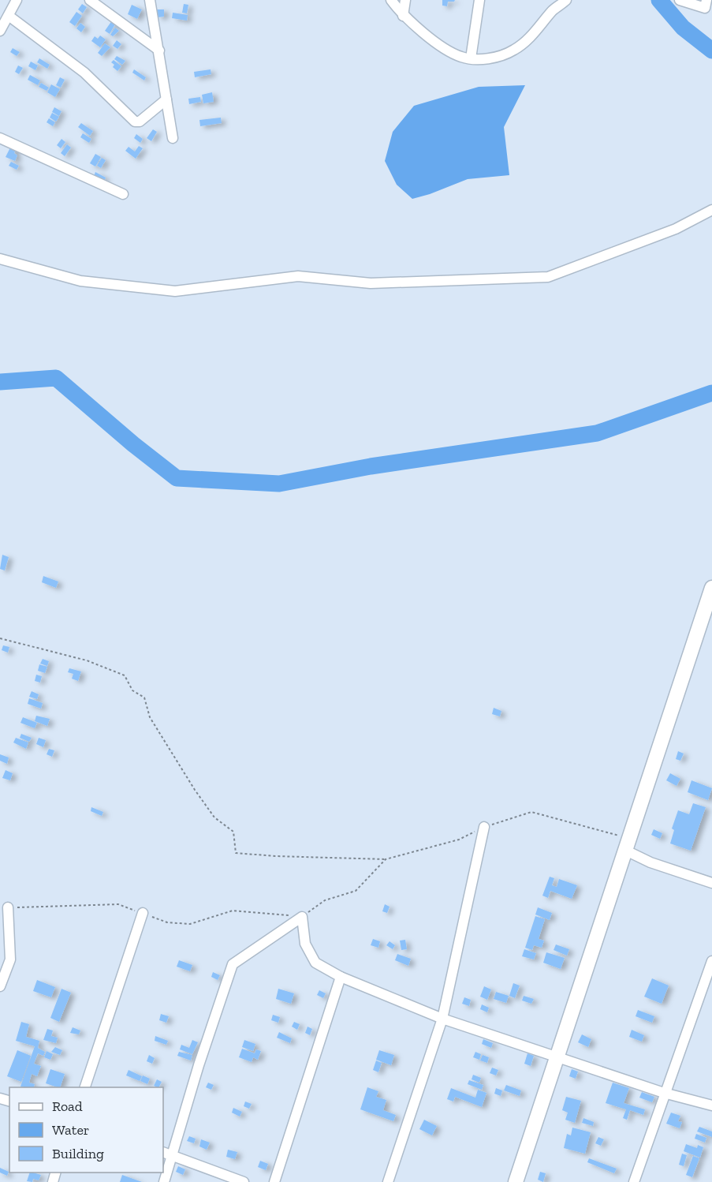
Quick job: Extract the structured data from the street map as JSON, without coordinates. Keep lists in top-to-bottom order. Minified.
{"legend":["Road","Water","Building"]}
